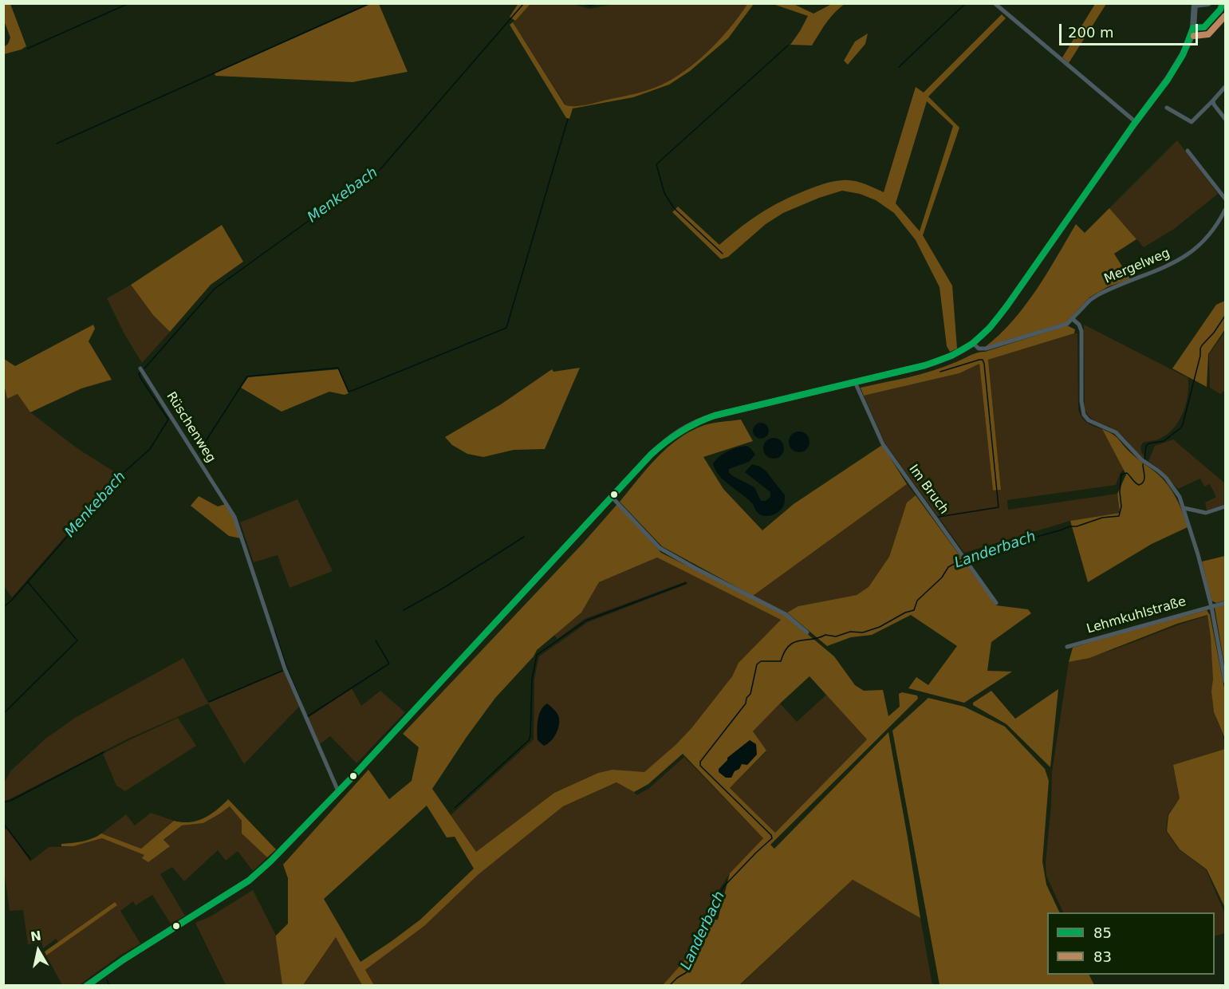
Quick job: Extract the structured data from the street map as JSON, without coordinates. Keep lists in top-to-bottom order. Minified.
{"streets":{"street":["Mergelweg","Rüschenweg","Im Bruch","Lehmkuhlstraße"]},"water":["Menkebach","Landerbach"],"lines":["transit line 85","transit line 83"],"legend":["85","83"],"scale_bar":"200 m","north":"top"}
